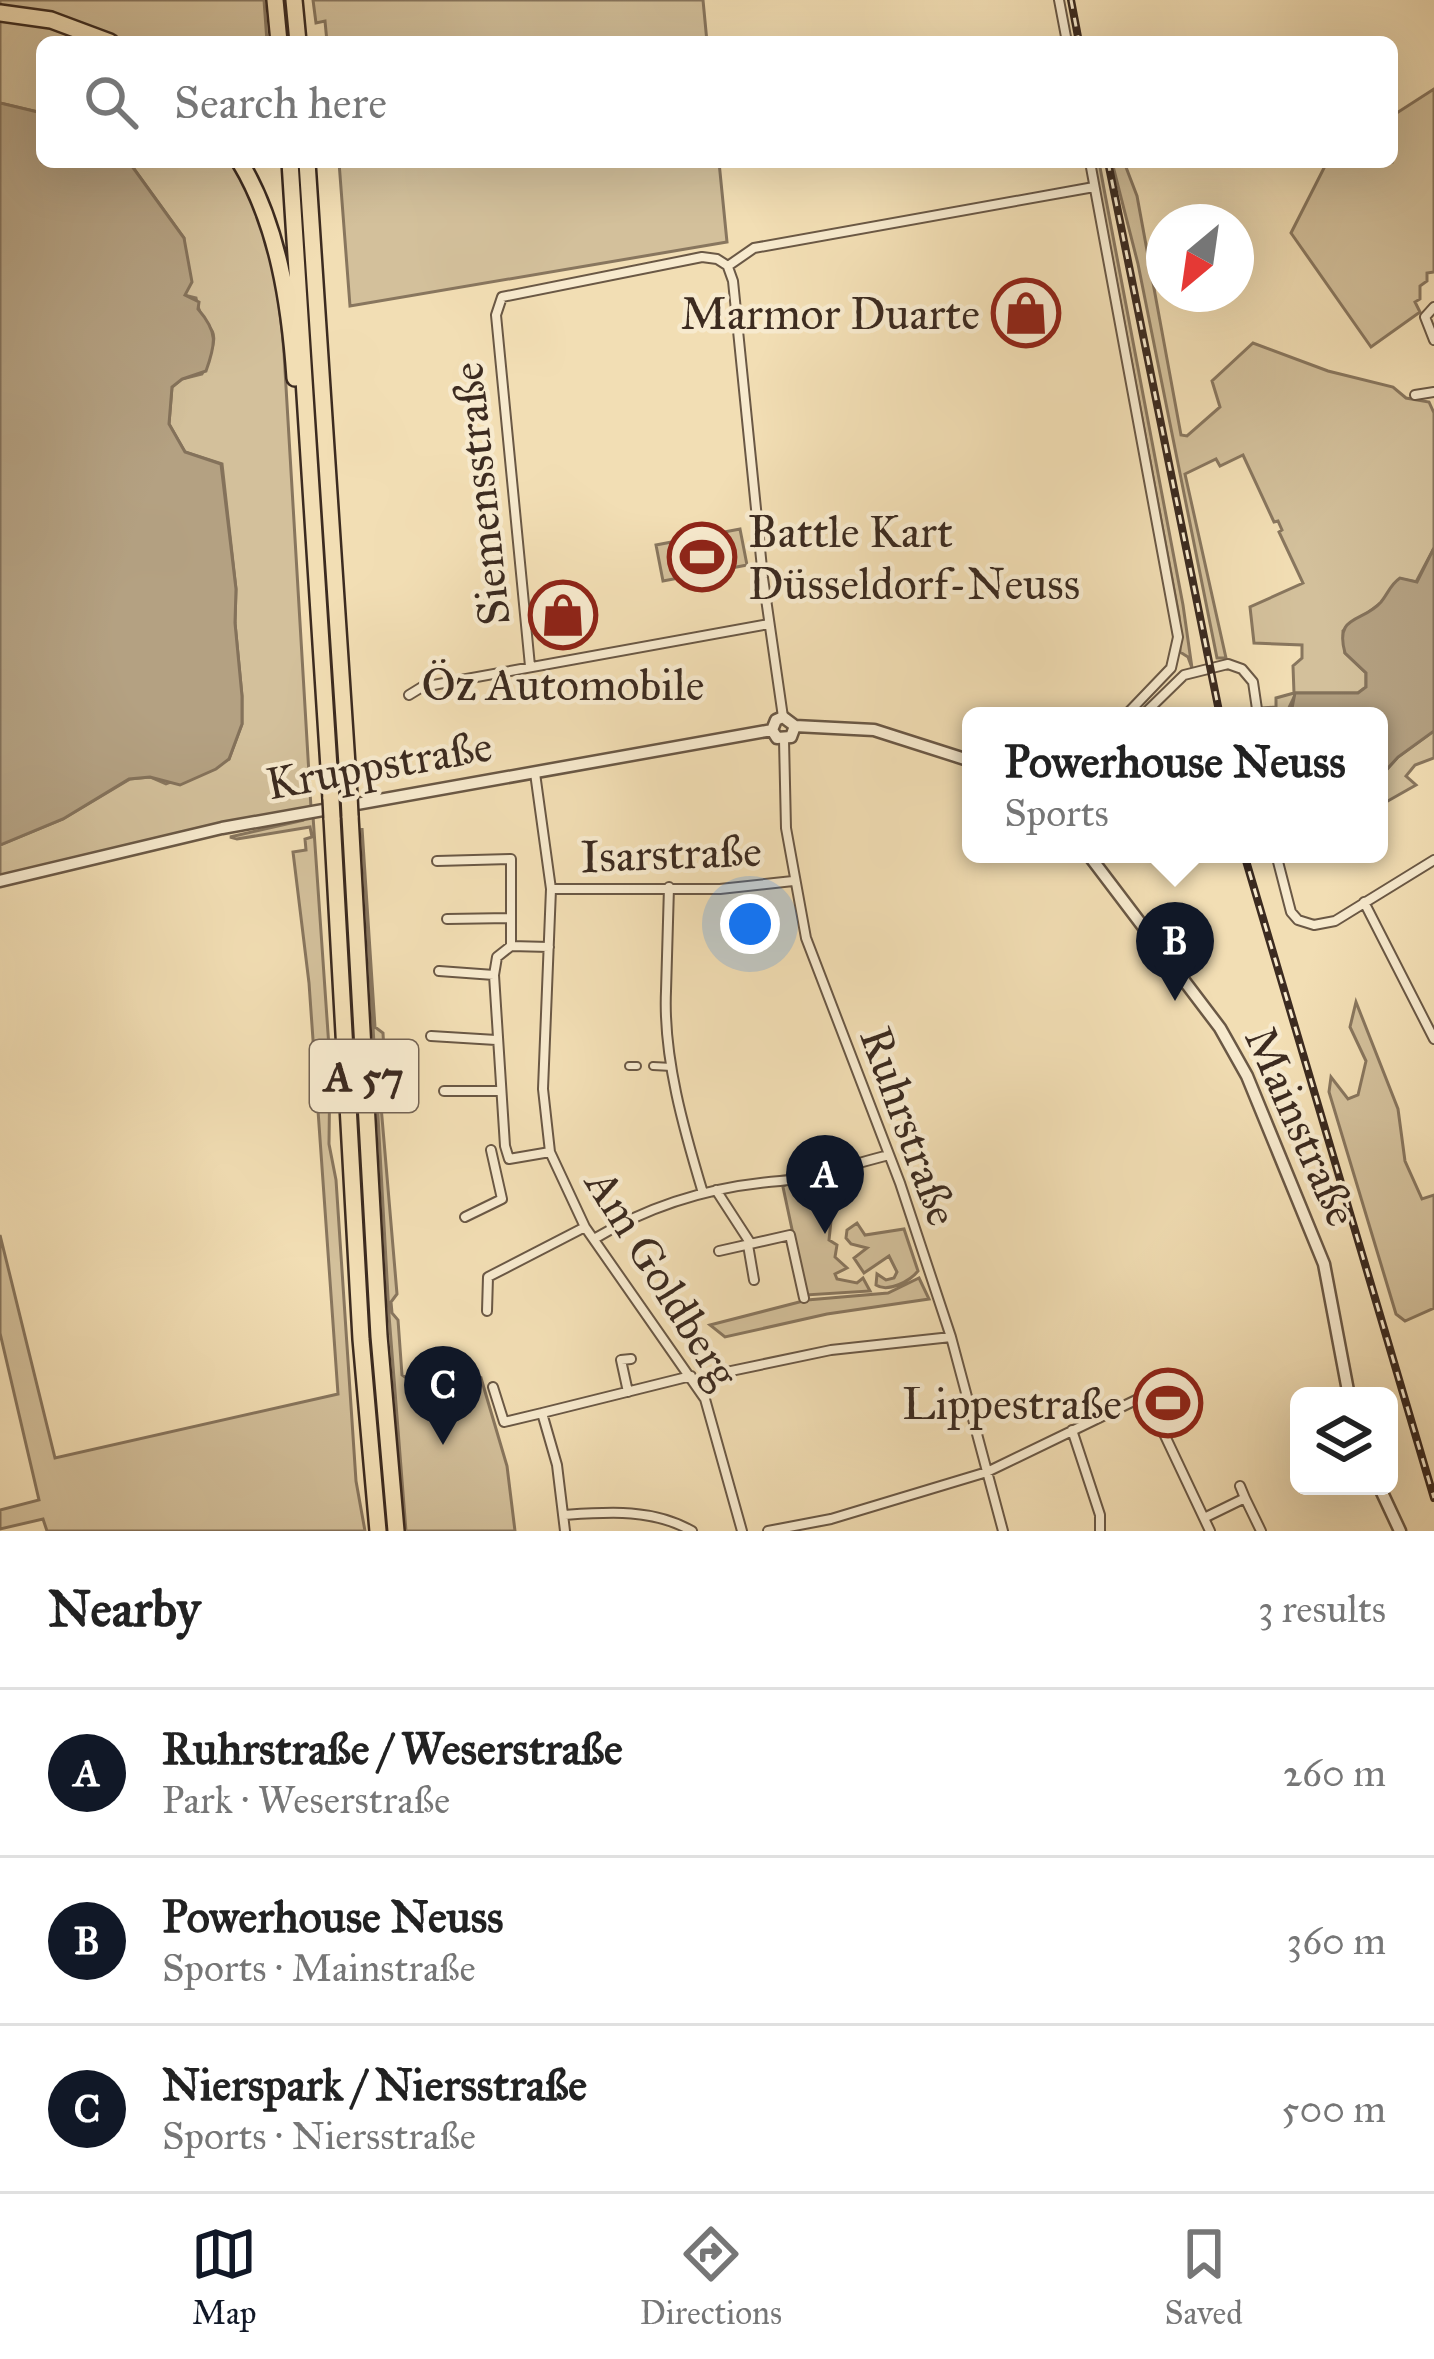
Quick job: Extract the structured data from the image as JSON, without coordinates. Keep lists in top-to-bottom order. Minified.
{"streets":{"highway":["A 57"],"street":["Siemensstraße","Kruppstraße","Isarstraße","Ruhrstraße","Mainstraße","Am Goldberg"]},"crossings":[["Kruppstraße","Ruhrstraße"],["Kruppstraße","Am Goldberg"],["Isarstraße","Ruhrstraße"],["Isarstraße","Am Goldberg"]],"places":{"shop":["Marmor Duarte","Öz Automobile"],"sports":["Battle Kart Düsseldorf-Neuss","Lippestraße"]},"north":"bottom left","page":{"search":"Search here","popup":["Powerhouse Neuss","Sports"],"pins":["B","A","C"],"heading":["Nearby","3 results"],"list":[{"mark":"A","name":"Ruhrstraße / Weserstraße","note":"Park · Weserstraße","value":"260 m"},{"mark":"B","name":"Powerhouse Neuss","note":"Sports · Mainstraße","value":"360 m"},{"mark":"C","name":"Nierspark / Niersstraße","note":"Sports · Niersstraße","value":"500 m"}],"nav":["Map","Directions","Saved"]}}
